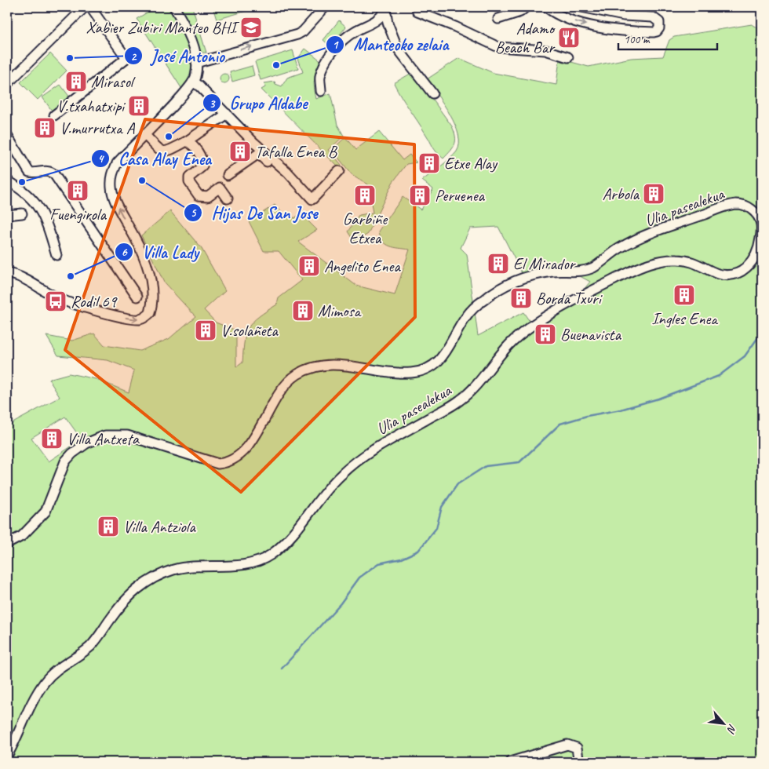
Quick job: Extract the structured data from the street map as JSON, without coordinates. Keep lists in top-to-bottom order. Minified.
{"streets":{"street":["Ulia pasealekua"]},"places":{"school or university":["Xabier Zubiri Manteo BHI"],"restaurant":["Adamo Beach Bar"],"other":["José Antonio","Manteoko zelaia","Grupo Aldabe","Hijas De San Jose","Casa Alay Enea","Villa Lady"],"building":["Mirasol","V.txahatxipi","V.murrutxa A","Tafalla Enea B","Etxe Alay","Fuengirola","Arbola","Garbiñe Etxea","Peruenea","El Mirador","Angelito Enea","Ingles Enea","Borda Txuri","Mimosa","V.solañeta","Buenavista","Villa Antxeta","Villa Antziola"],"bus stop":["Rodil 69"]},"scale_bar":"100 m","north":"bottom right"}
